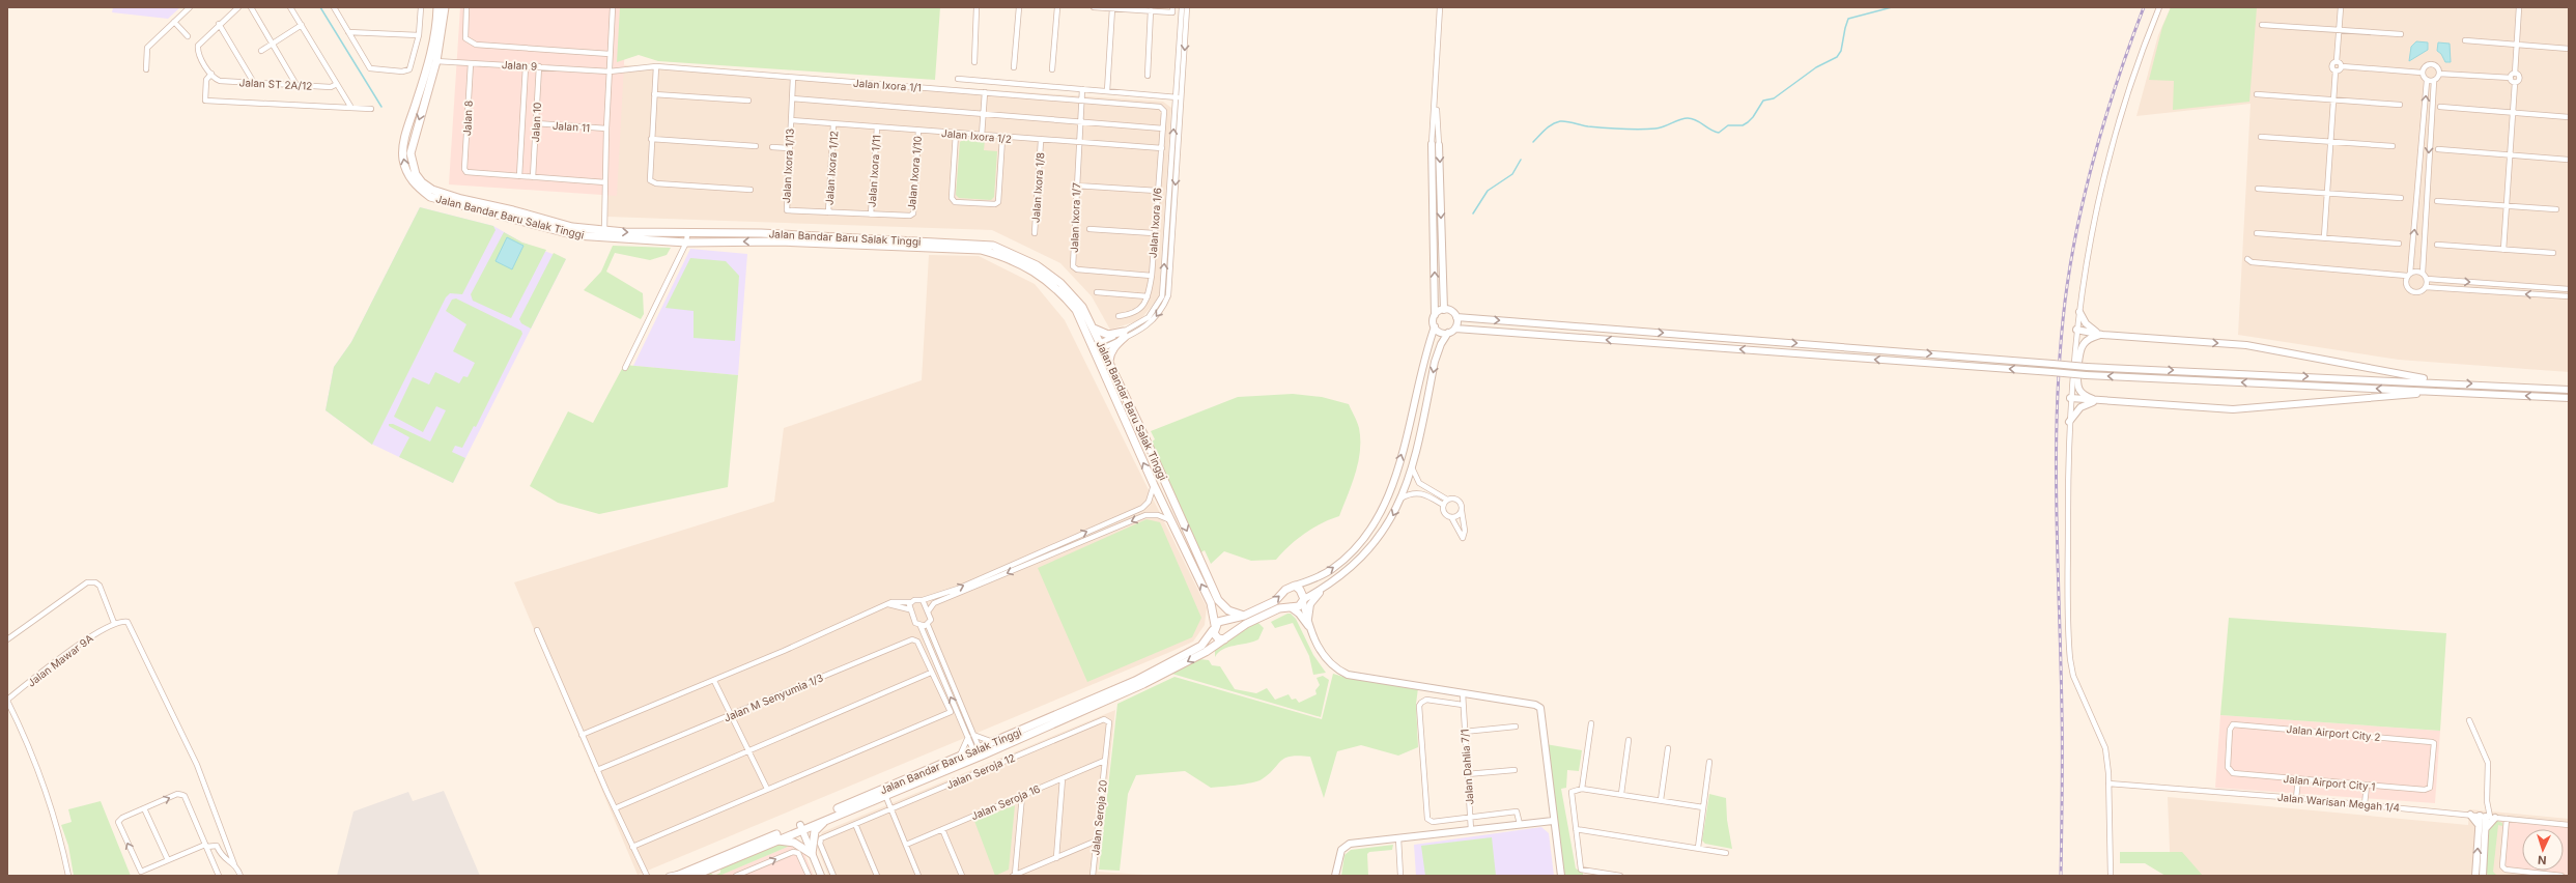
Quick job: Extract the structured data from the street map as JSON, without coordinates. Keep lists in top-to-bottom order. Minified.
{"streets":{"main road":["Jalan Bandar Baru Salak Tinggi"],"street":["Jalan 9","Jalan ST 2A/12","Jalan Ixora 1/1","Jalan 8","Jalan 10","Jalan 11","Jalan Ixora 1/2","Jalan Ixora 1/13","Jalan Ixora 1/12","Jalan Ixora 1/11","Jalan Ixora 1/10","Jalan Ixora 1/8","Jalan Ixora 1/7","Jalan Ixora 1/6","Jalan Mawar 9A","Jalan M Senyumia 1/3","Jalan Airport City 2","Jalan Dahlia 7/1","Jalan Seroja 12","Jalan Airport City 1","Jalan Seroja 16","Jalan Warisan Megah 1/4","Jalan Seroja 20"]},"crossings":[["Jalan 9","Jalan Ixora 1/1"],["Jalan 9","Jalan 8"],["Jalan 9","Jalan 10"],["Jalan 9","Jalan Bandar Baru Salak Tinggi"],["Jalan Ixora 1/1","Jalan Ixora 1/13"],["Jalan Ixora 1/1","Jalan Ixora 1/7"],["Jalan Ixora 1/1","Jalan Ixora 1/6"],["Jalan 8","Jalan 10"],["Jalan 10","Jalan 11"],["Jalan Ixora 1/2","Jalan Ixora 1/13"],["Jalan Ixora 1/2","Jalan Ixora 1/12"],["Jalan Ixora 1/2","Jalan Ixora 1/11"],["Jalan Ixora 1/2","Jalan Ixora 1/10"],["Jalan Ixora 1/2","Jalan Ixora 1/8"],["Jalan Ixora 1/2","Jalan Ixora 1/7"],["Jalan Ixora 1/2","Jalan Ixora 1/6"],["Jalan Ixora 1/13","Jalan Ixora 1/12"],["Jalan Ixora 1/11","Jalan Ixora 1/10"],["Jalan Ixora 1/7","Jalan Ixora 1/6"],["Jalan Airport City 2","Jalan Airport City 1"],["Jalan Seroja 12","Jalan Seroja 16"],["Jalan Seroja 12","Jalan Seroja 20"],["Jalan Seroja 16","Jalan Seroja 20"]],"north":"bottom"}
